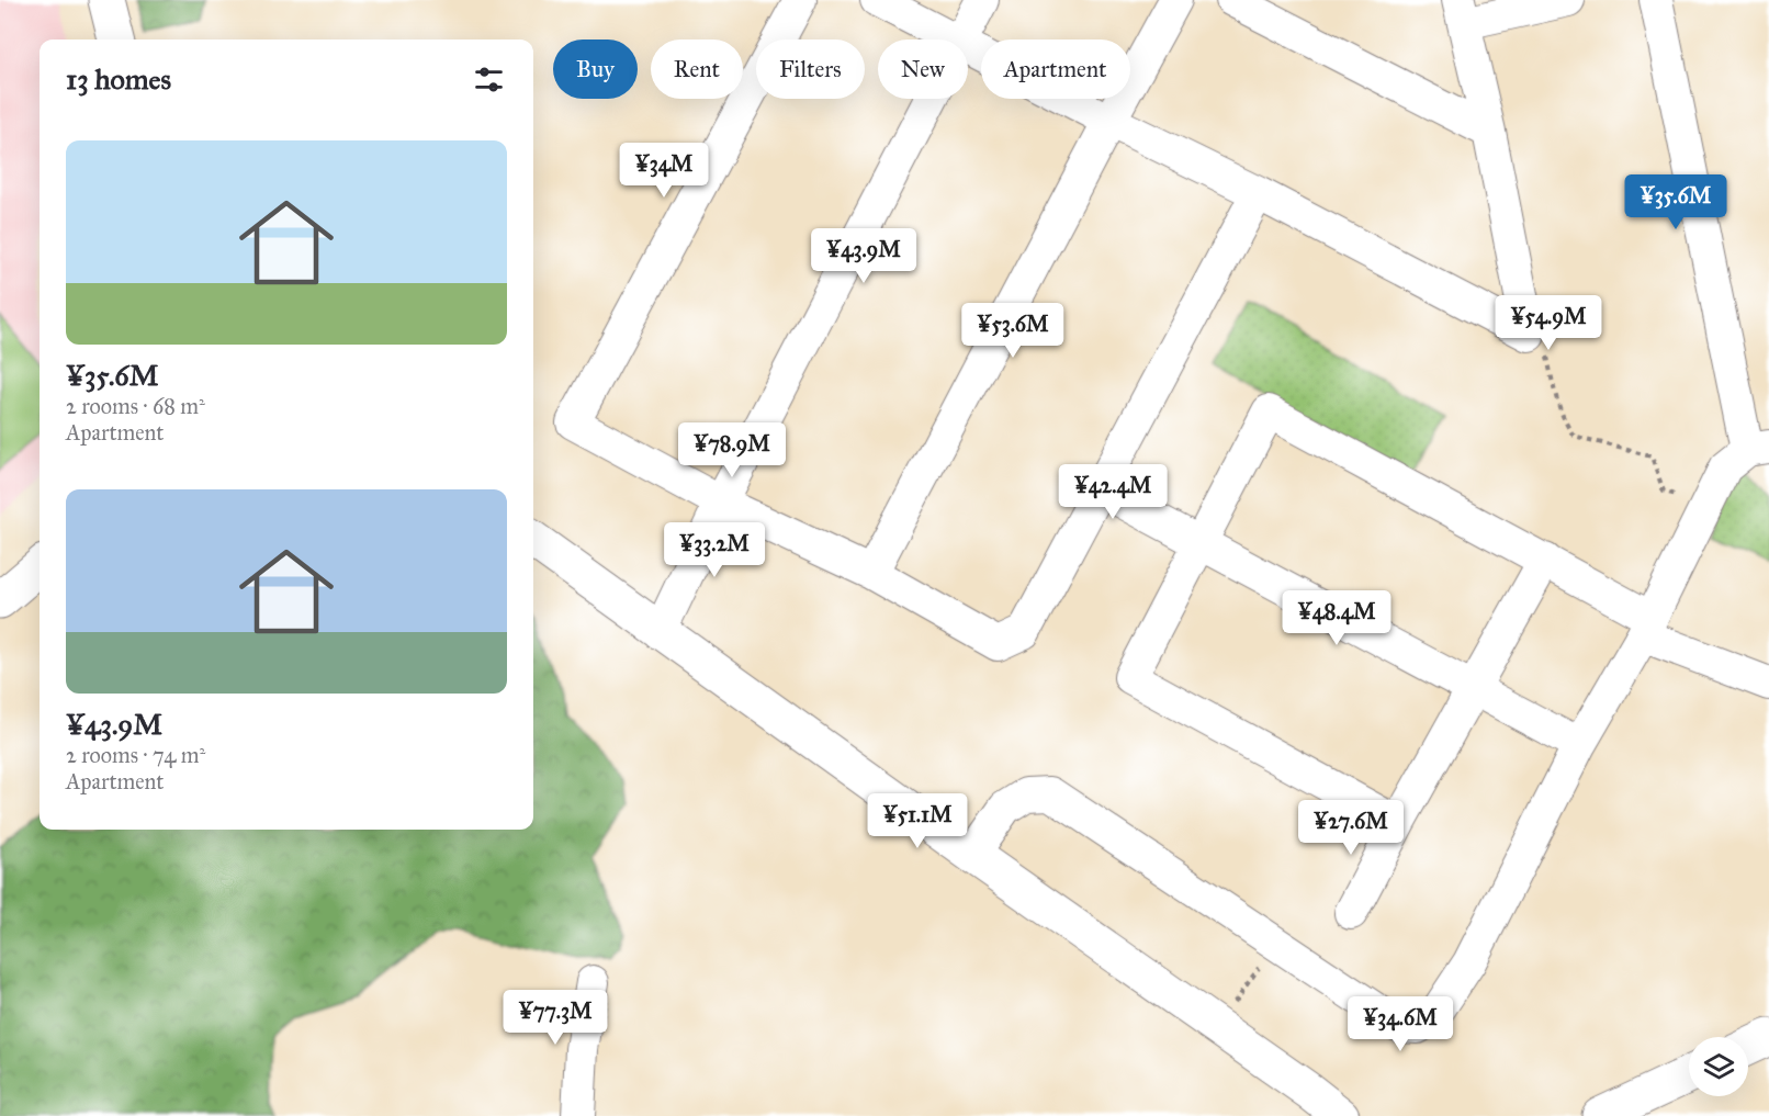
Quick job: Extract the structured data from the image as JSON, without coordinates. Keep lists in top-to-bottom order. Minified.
{"page":{"chip":["Buy","Rent","Filters","New","Apartment"],"heading":"13 homes","list":[{"name":"¥35.6M","note":"2 rooms · 68 m² · Apartment"},{"name":"¥43.9M","note":"2 rooms · 74 m² · Apartment"}],"price":["¥34M","¥35.6M","¥43.9M","¥54.9M","¥53.6M","¥78.9M","¥42.4M","¥33.2M","¥48.4M","¥51.1M","¥27.6M","¥77.3M","¥34.6M"]}}
